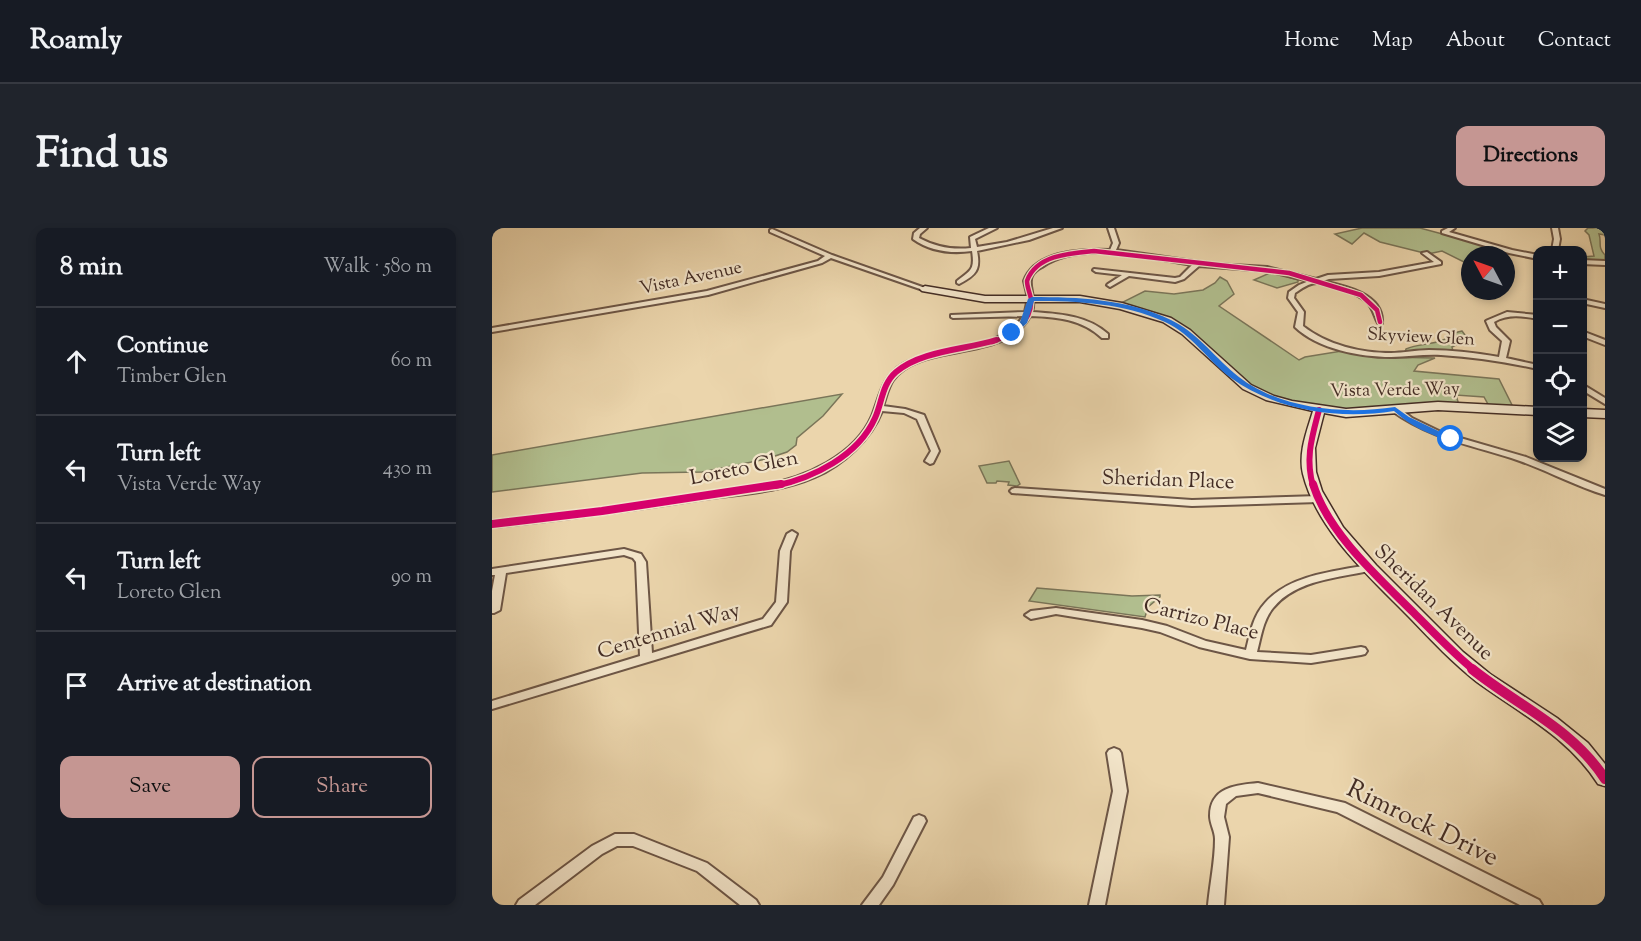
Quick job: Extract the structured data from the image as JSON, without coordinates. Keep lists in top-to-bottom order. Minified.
{"streets":{"street":["Vista Avenue","Skyview Glen","Vista Verde Way","Loreto Glen","Sheridan Place","Sheridan Avenue","Carrizo Place","Centennial Way","Rimrock Drive"]},"crossings":[["Vista Verde Way","Loreto Glen"],["Vista Verde Way","Sheridan Avenue"],["Sheridan Place","Sheridan Avenue"]],"north":"top left","page":{"header":"Roamly","nav":["Home","Map","About","Contact"],"title":"Find us","buttons":["Directions",["Save","Share"]],"heading":["8 min","Walk · 580 m"],"map_buttons":["+","−"],"list":[["Continue","Timber Glen","60 m"],["Turn left","Vista Verde Way","430 m"],["Turn left","Loreto Glen","90 m"],"Arrive at destination"]}}
